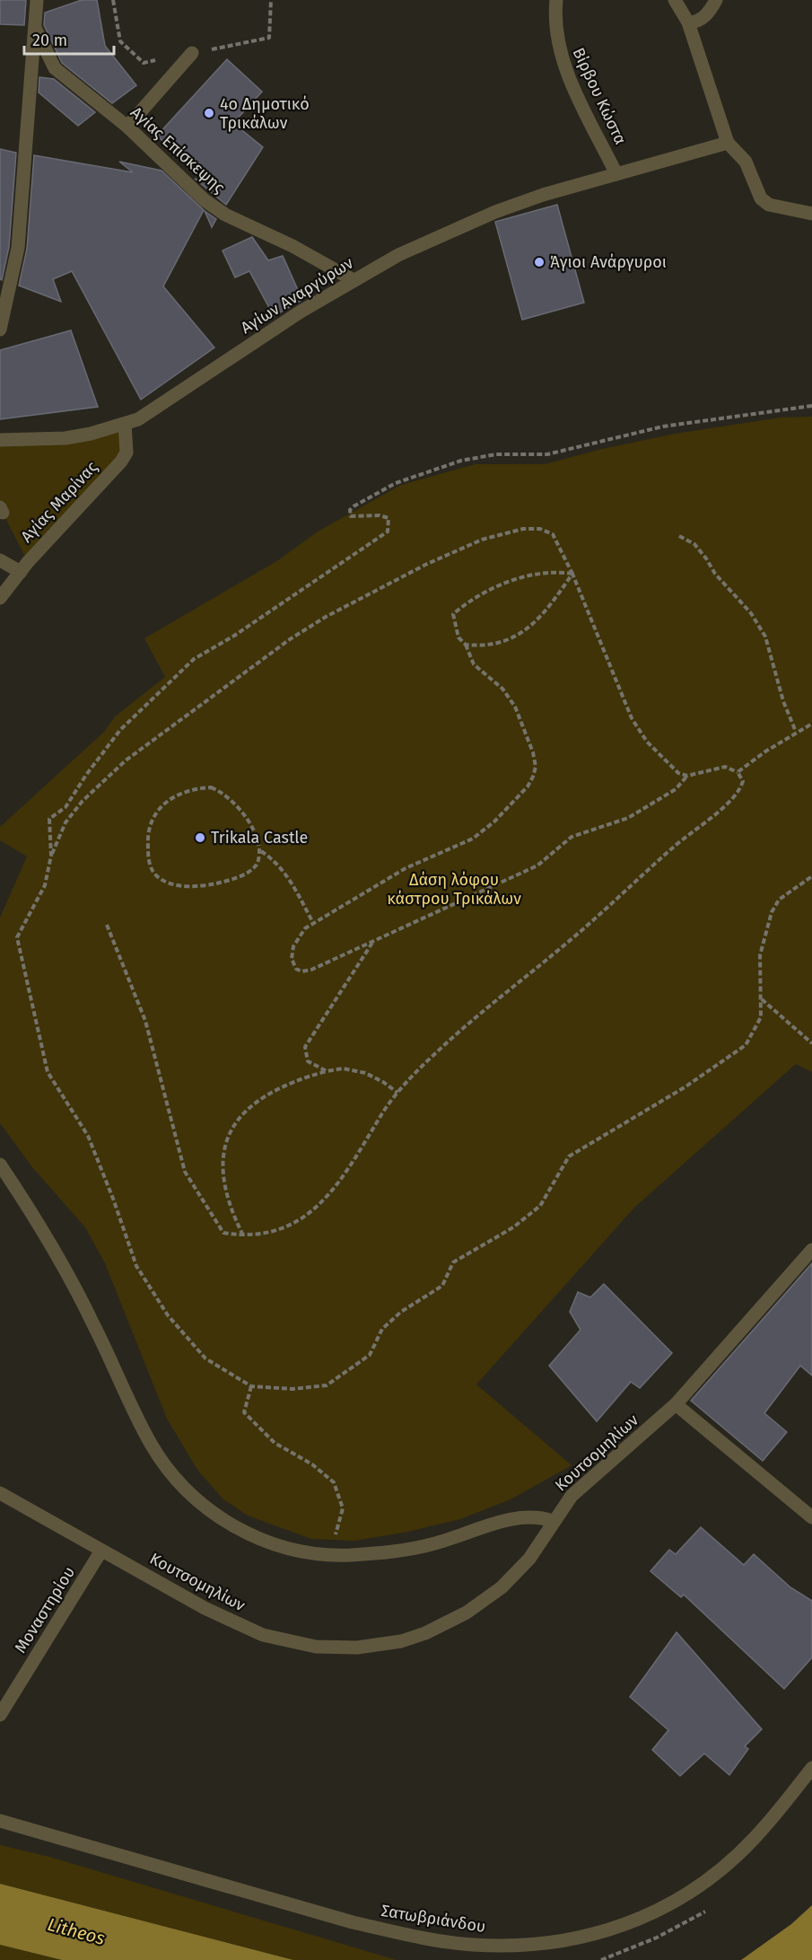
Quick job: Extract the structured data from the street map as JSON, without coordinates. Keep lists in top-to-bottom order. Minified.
{"streets":{"street":["Βίρβου Κώστα","Αγίας Επίσκεψης","Αγίων Αναργύρων","Αγίας Μαρίνας","Κουτσομηλίων","Μοναστηρίου","Σατωβριάνδου"]},"crossings":[["Βίρβου Κώστα","Αγίων Αναργύρων"],["Αγίας Επίσκεψης","Αγίων Αναργύρων"],["Αγίων Αναργύρων","Αγίας Μαρίνας"],["Κουτσομηλίων","Μοναστηρίου"]],"water":["Litheos"],"parks":["Δάση λόφου κάστρου Τρικάλων"],"places":["4ο Δημοτικό Τρικάλων","Άγιοι Ανάργυροι","Trikala Castle"],"scale_bar":"20 m"}
